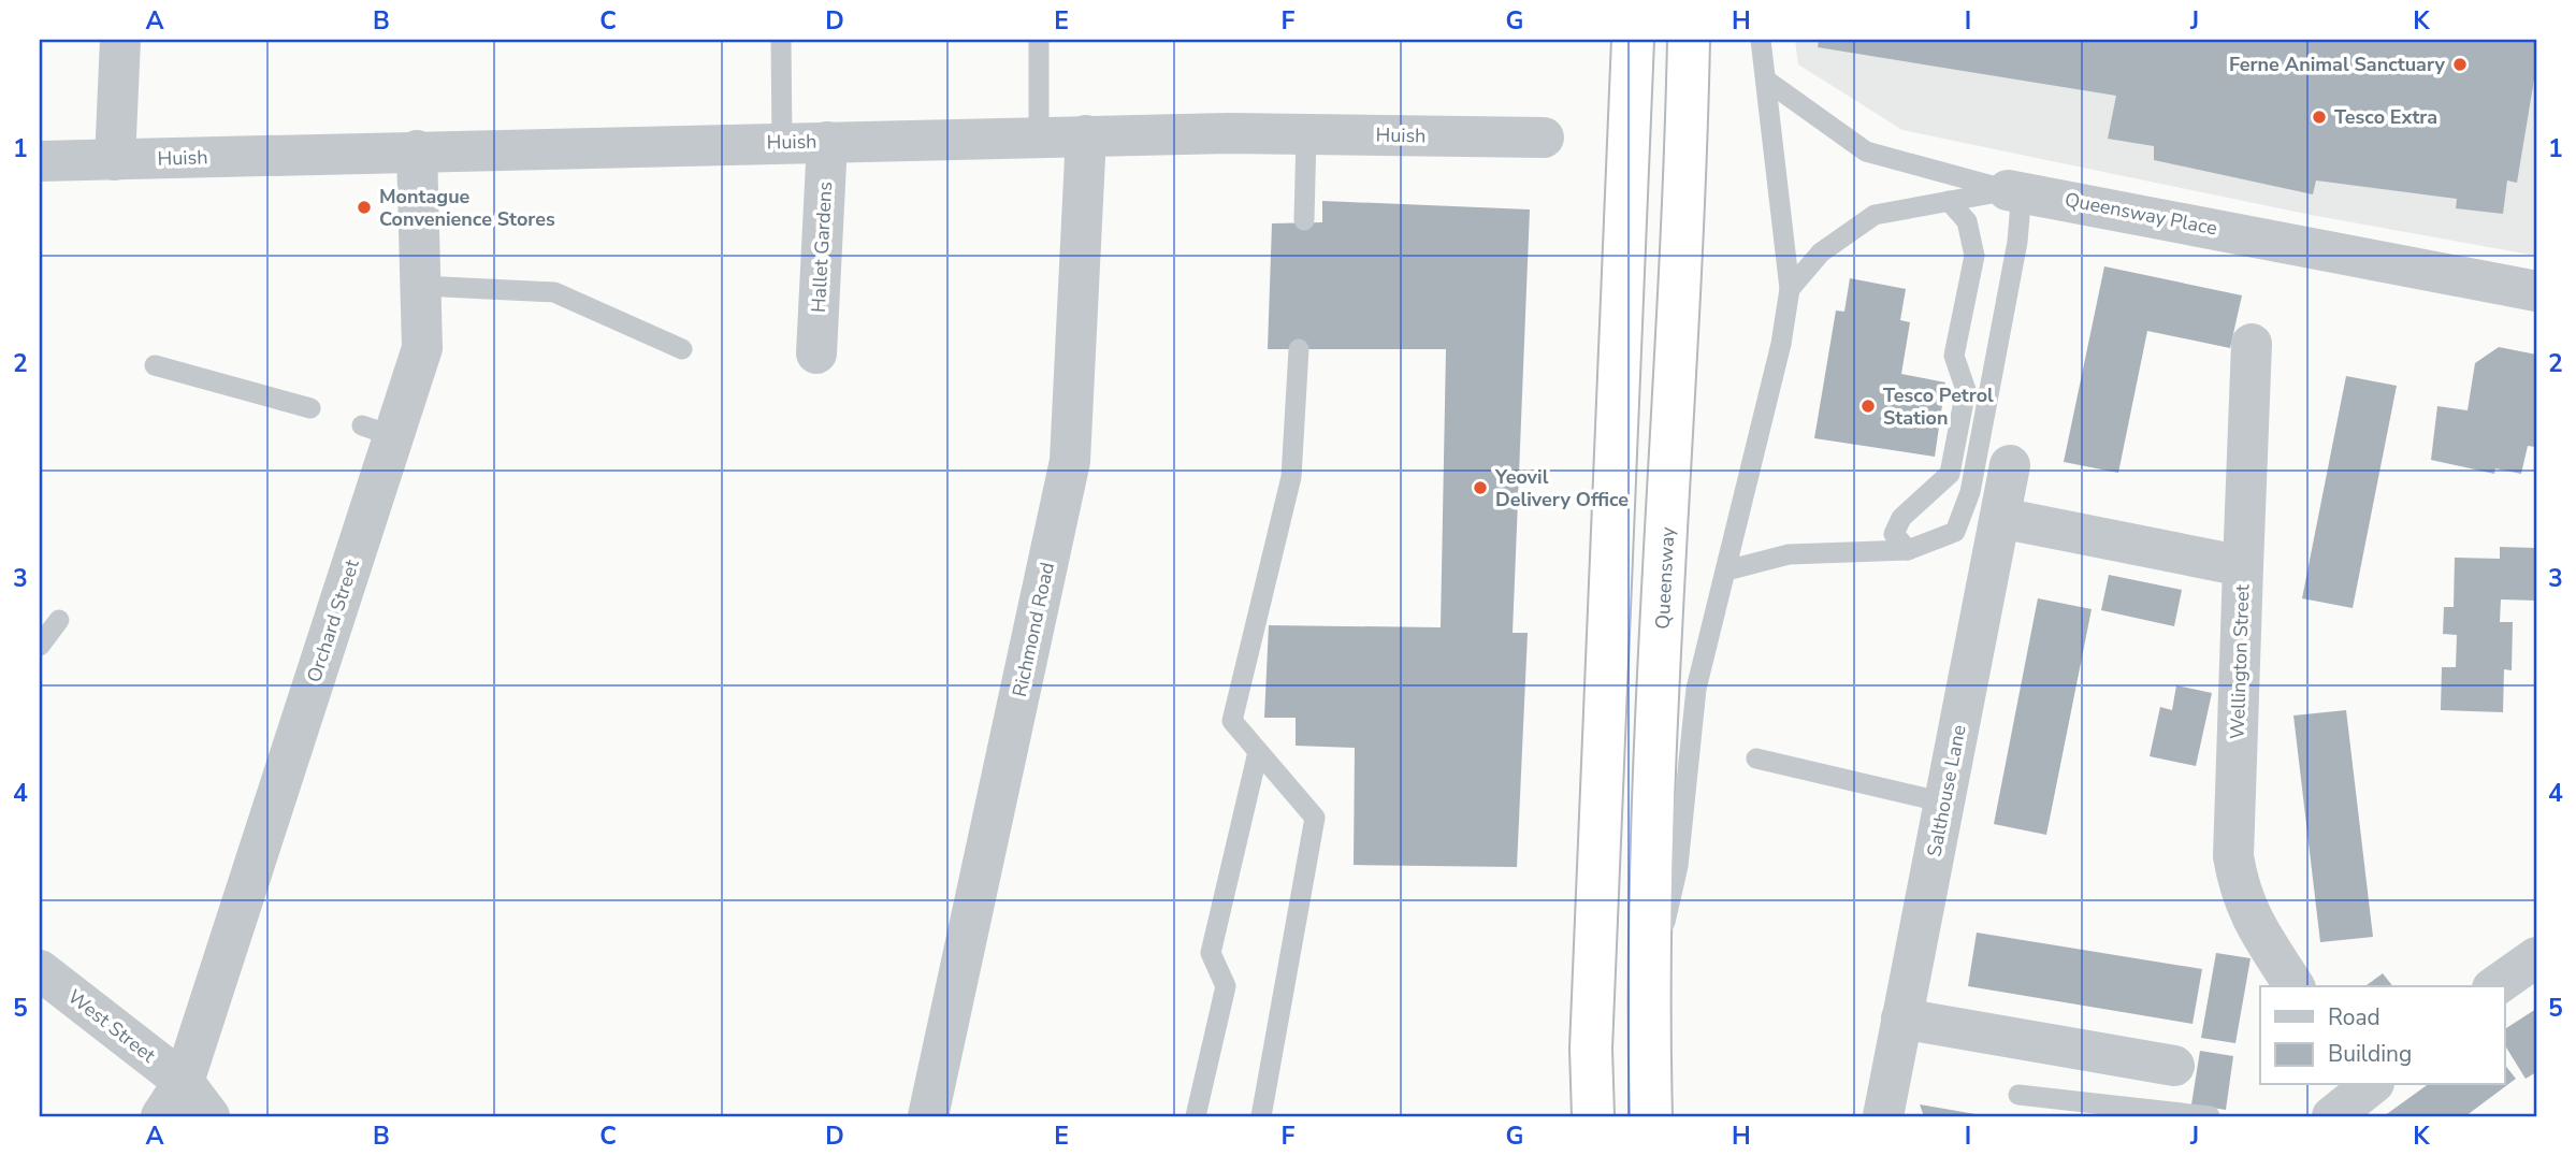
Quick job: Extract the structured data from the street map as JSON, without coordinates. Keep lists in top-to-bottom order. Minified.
{"streets":{"highway":["Queensway"],"street":["Huish","Queensway Place","Hallet Gardens","Orchard Street","Richmond Road","Wellington Street","Salthouse Lane","West Street"]},"crossings":[["Huish","Hallet Gardens"],["Huish","Orchard Street"],["Huish","Richmond Road"],["Orchard Street","West Street"],["Wellington Street","Salthouse Lane"]],"places":["Ferne Animal Sanctuary","Tesco Extra","Montague Convenience Stores","Tesco Petrol Station","Yeovil Delivery Office"],"legend":["Road","Building"],"grid":{"columns":["A","B","C","D","E","F","G","H","I","J","K"],"rows":["1","2","3","4","5"]}}
